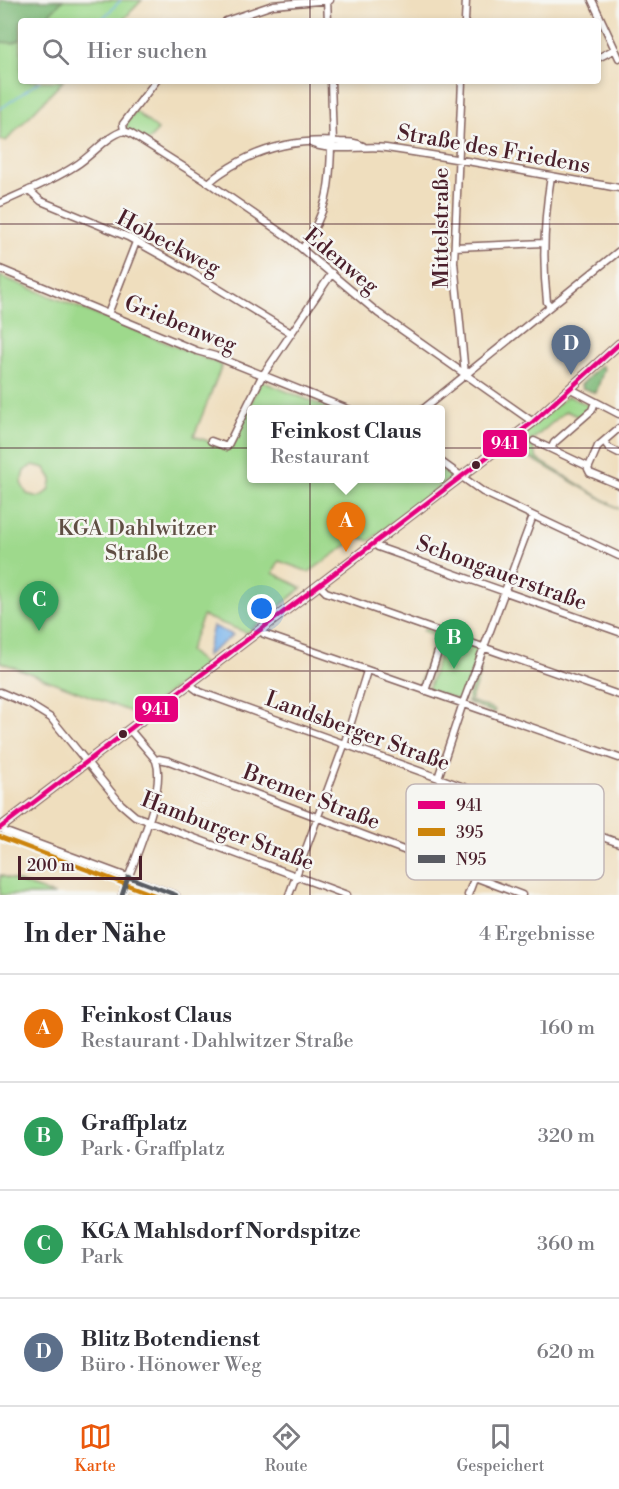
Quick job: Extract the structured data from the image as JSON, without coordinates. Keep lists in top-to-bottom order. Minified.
{"streets":{"street":["Straße des Friedens","Mittelstraße","Hobeckweg","Edenweg","Griebenweg","Schongauerstraße","Landsberger Straße","Bremer Straße","Hamburger Straße"]},"crossings":[["Straße des Friedens","Mittelstraße"],["Straße des Friedens","Edenweg"],["Mittelstraße","Edenweg"]],"parks":["KGA Dahlwitzer Straße"],"lines":["transit line 941","transit line 395","transit line N95"],"legend":["941","395","N95"],"scale_bar":"200 m","page":{"search":"Hier suchen","pins":["D","A","C","B"],"popup":["Feinkost Claus","Restaurant"],"scale":"200 m","heading":["In der Nähe","4 Ergebnisse"],"list":[{"mark":"A","name":"Feinkost Claus","note":"Restaurant · Dahlwitzer Straße","value":"160 m"},{"mark":"B","name":"Graffplatz","note":"Park · Graffplatz","value":"320 m"},{"mark":"C","name":"KGA Mahlsdorf Nordspitze","note":"Park","value":"360 m"},{"mark":"D","name":"Blitz Botendienst","note":"Büro · Hönower Weg","value":"620 m"}],"nav":["Karte","Route","Gespeichert"]}}
